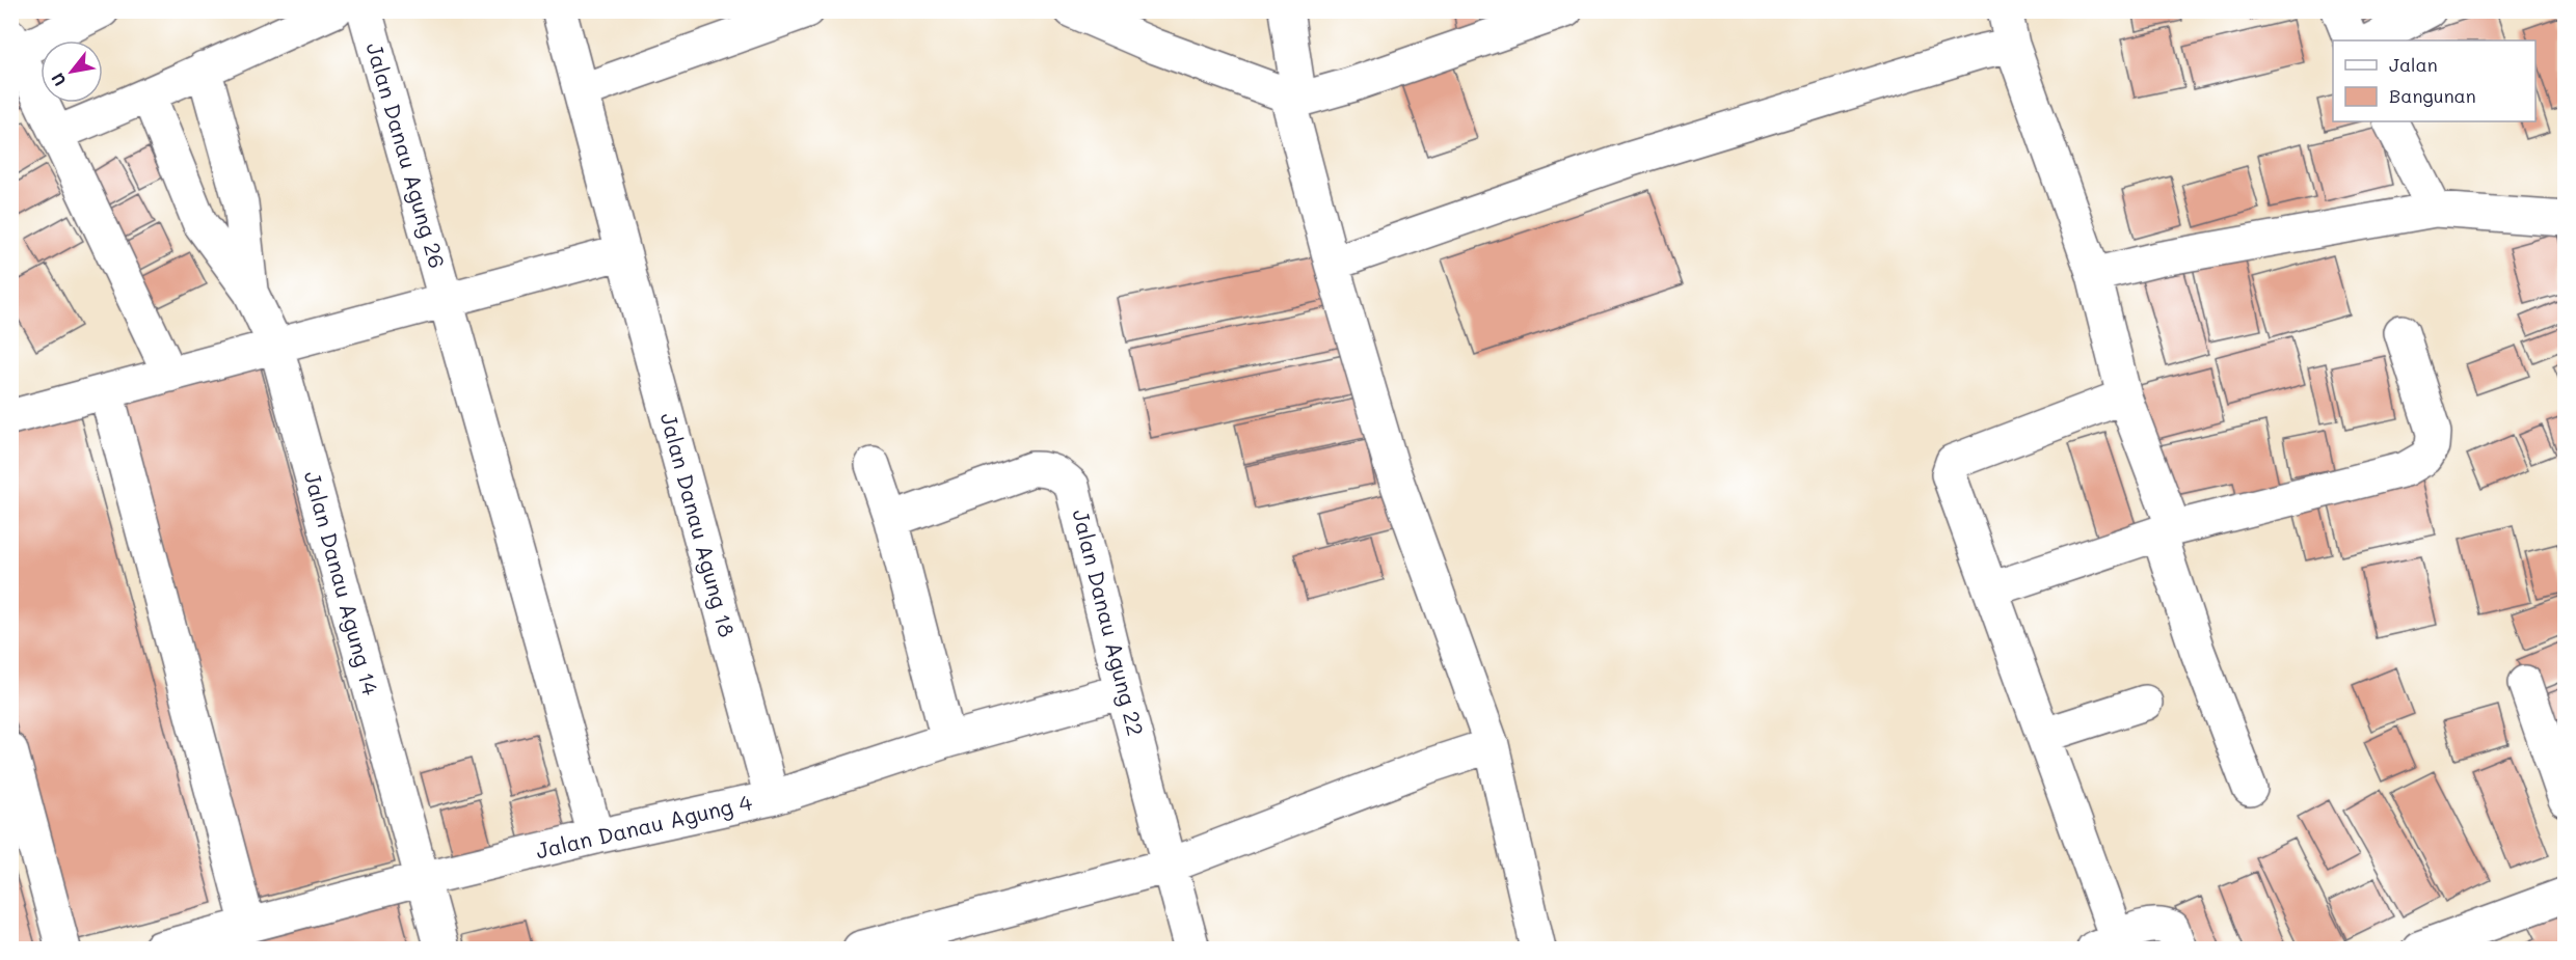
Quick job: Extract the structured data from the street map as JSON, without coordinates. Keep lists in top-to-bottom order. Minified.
{"streets":{"street":["Jalan Danau Agung 26","Jalan Danau Agung 18","Jalan Danau Agung 14","Jalan Danau Agung 22","Jalan Danau Agung 4"]},"crossings":[["Jalan Danau Agung 26","Jalan Danau Agung 4"],["Jalan Danau Agung 18","Jalan Danau Agung 4"],["Jalan Danau Agung 14","Jalan Danau Agung 4"],["Jalan Danau Agung 22","Jalan Danau Agung 4"]],"legend":["Jalan","Bangunan"],"north":"bottom left"}
